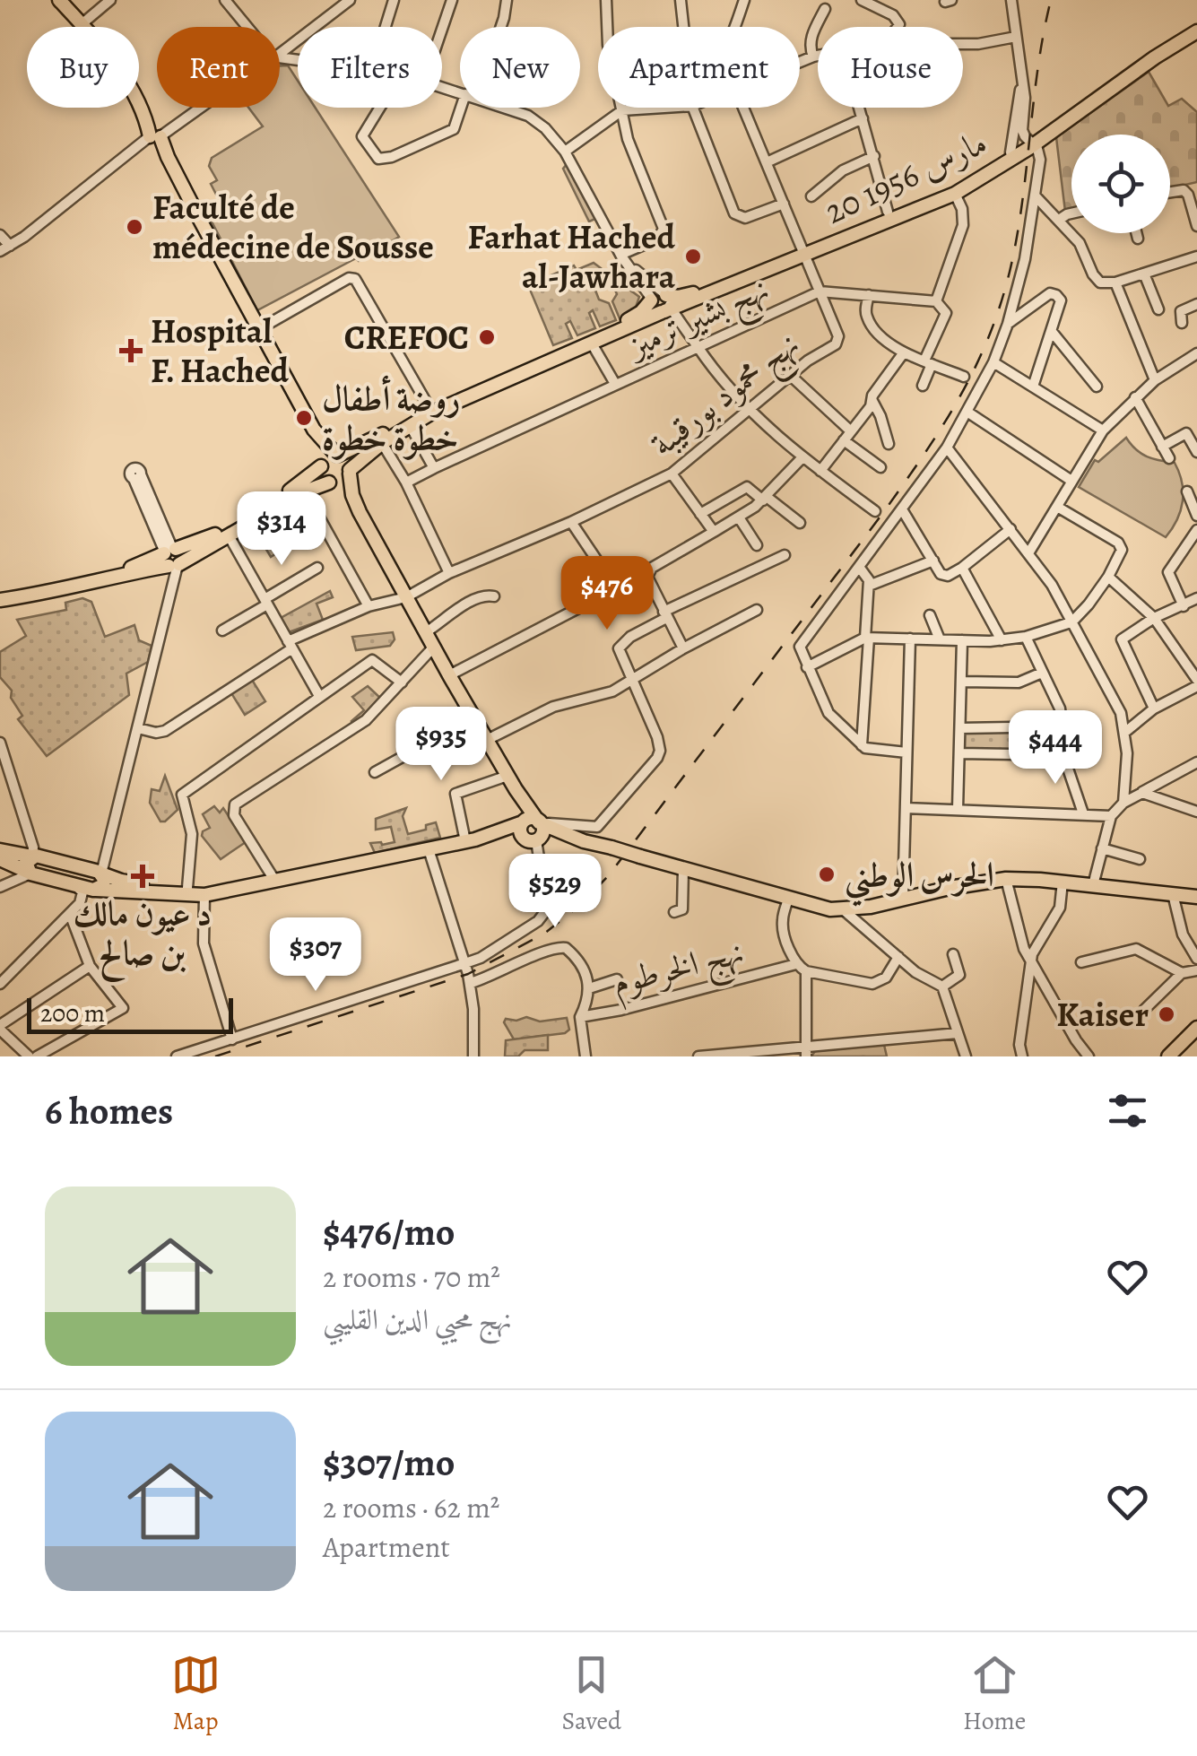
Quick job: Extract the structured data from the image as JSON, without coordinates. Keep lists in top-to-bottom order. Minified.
{"streets":{"main road":["20 مارس 1956"],"street":["نهج بشير ترميز","نهج محمود بورقيبة","نهج الخرطوم"]},"crossings":[["20 مارس 1956","نهج محمود بورقيبة"],["نهج بشير ترميز","نهج محمود بورقيبة"]],"places":{"other":["Faculté de médecine de Sousse","Farhat Hached al-Jawhara","CREFOC","روضة أطفال خطوة خطوة","الحرس الوطني","Kaiser"],"health":["Hospital F. Hached","د عيون مالك بن صالح"]},"scale_bar":"200 m","page":{"chip":["Buy","Rent","Filters","New","Apartment","House"],"price":["$314","$476","$935","$444","$529","$307"],"scale":"200 m","heading":"6 homes","list":[{"name":"$476/mo","note":"2 rooms · 70 m² · نهج محيي الدين القليبي"},{"name":"$307/mo","note":"2 rooms · 62 m² · Apartment"}],"tabs":["Map","Saved","Home"]}}
